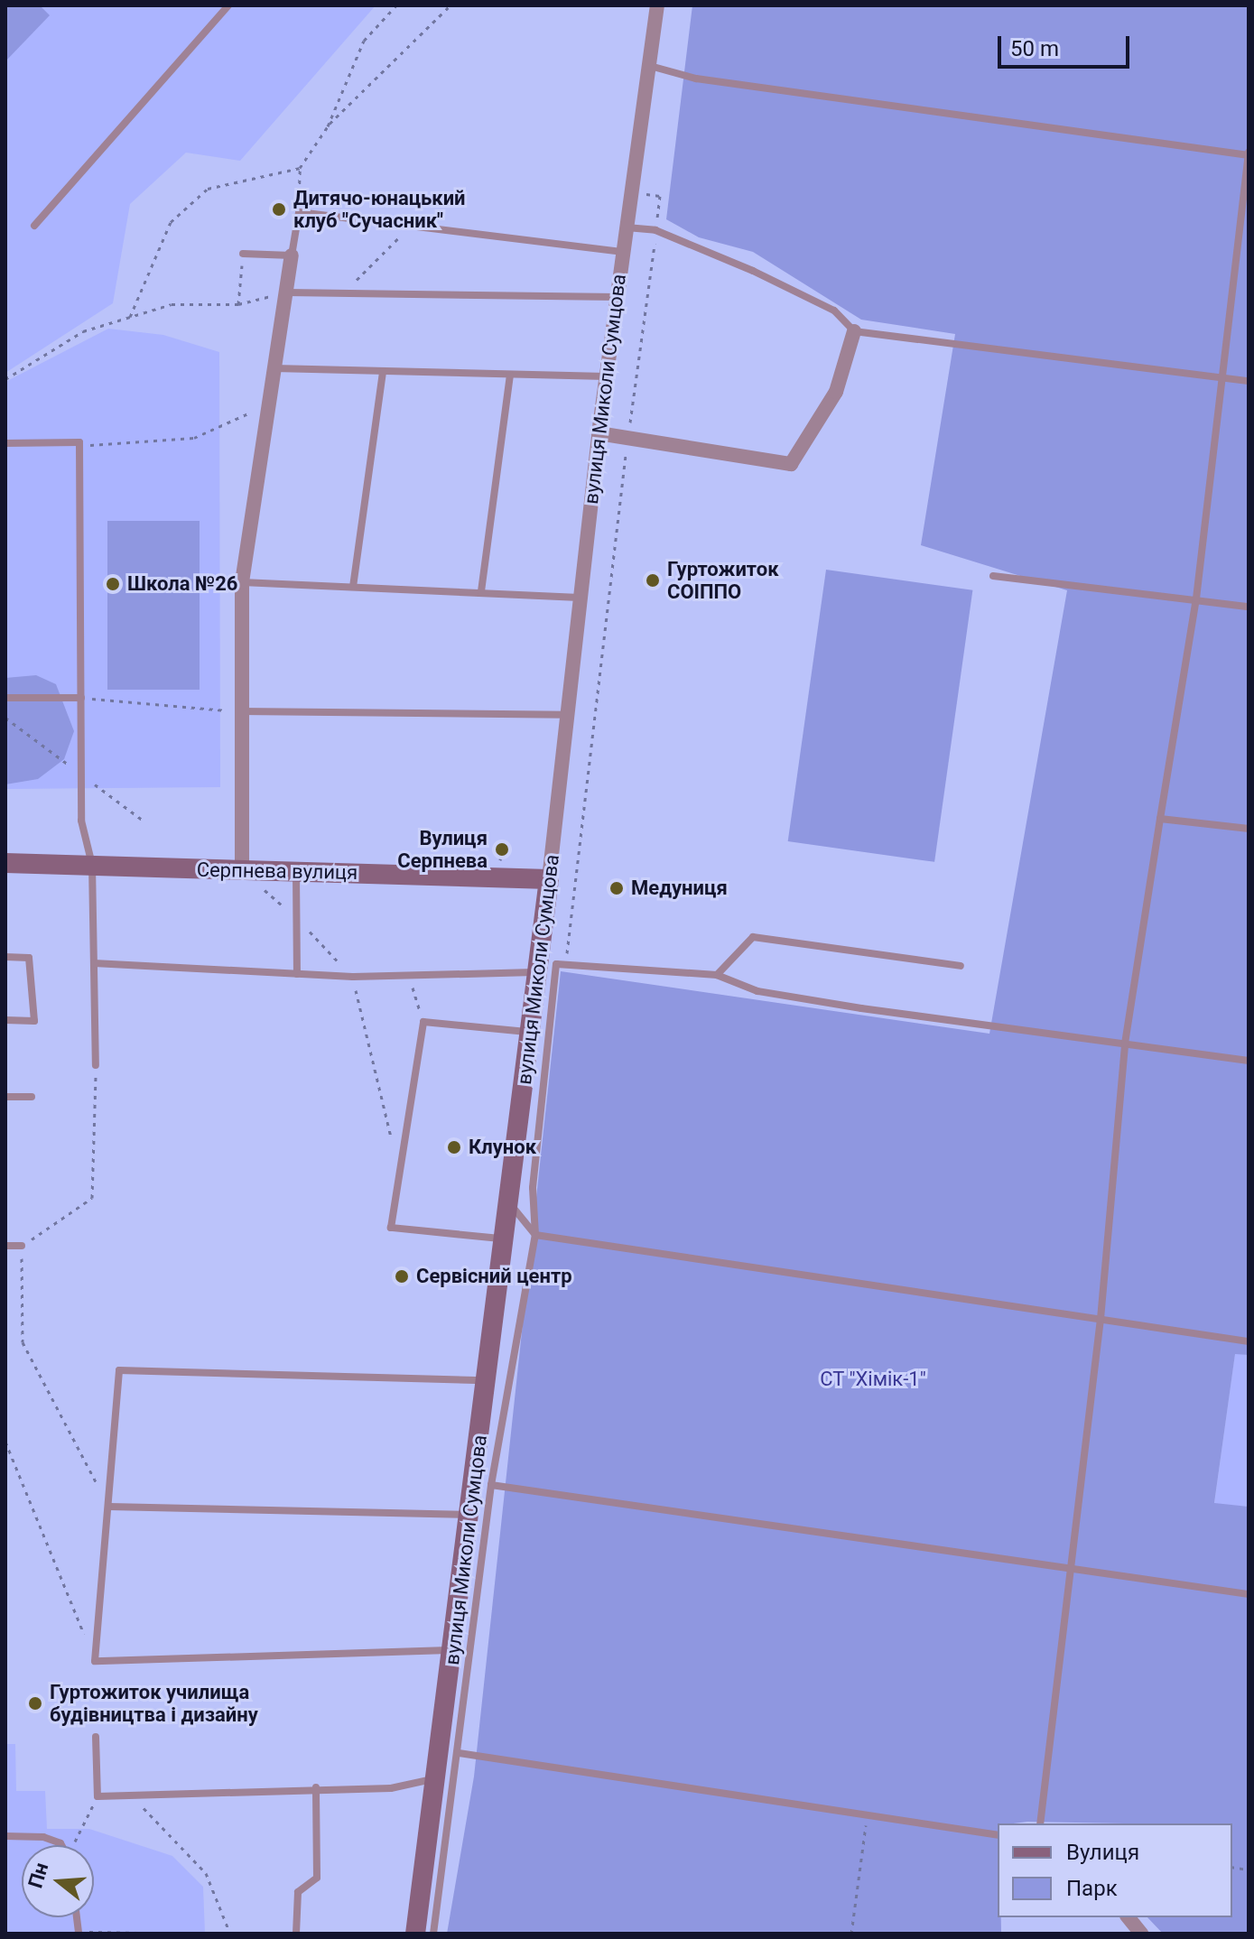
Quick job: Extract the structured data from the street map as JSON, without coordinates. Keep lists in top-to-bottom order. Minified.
{"streets":{"street":["вулиця Миколи Сумцова","Серпнева вулиця"]},"crossings":[["вулиця Миколи Сумцова","Серпнева вулиця"]],"parks":["СТ \"Хімік-1\""],"places":["Дитячо-юнацький клуб \"Сучасник\"","Гуртожиток СОІППО","Школа №26","Вулиця Серпнева","Медуниця","Клунок","Сервісний центр","Гуртожиток училища будівництва і дизайну"],"legend":["Вулиця","Парк"],"scale_bar":"50 m","north":"left"}
